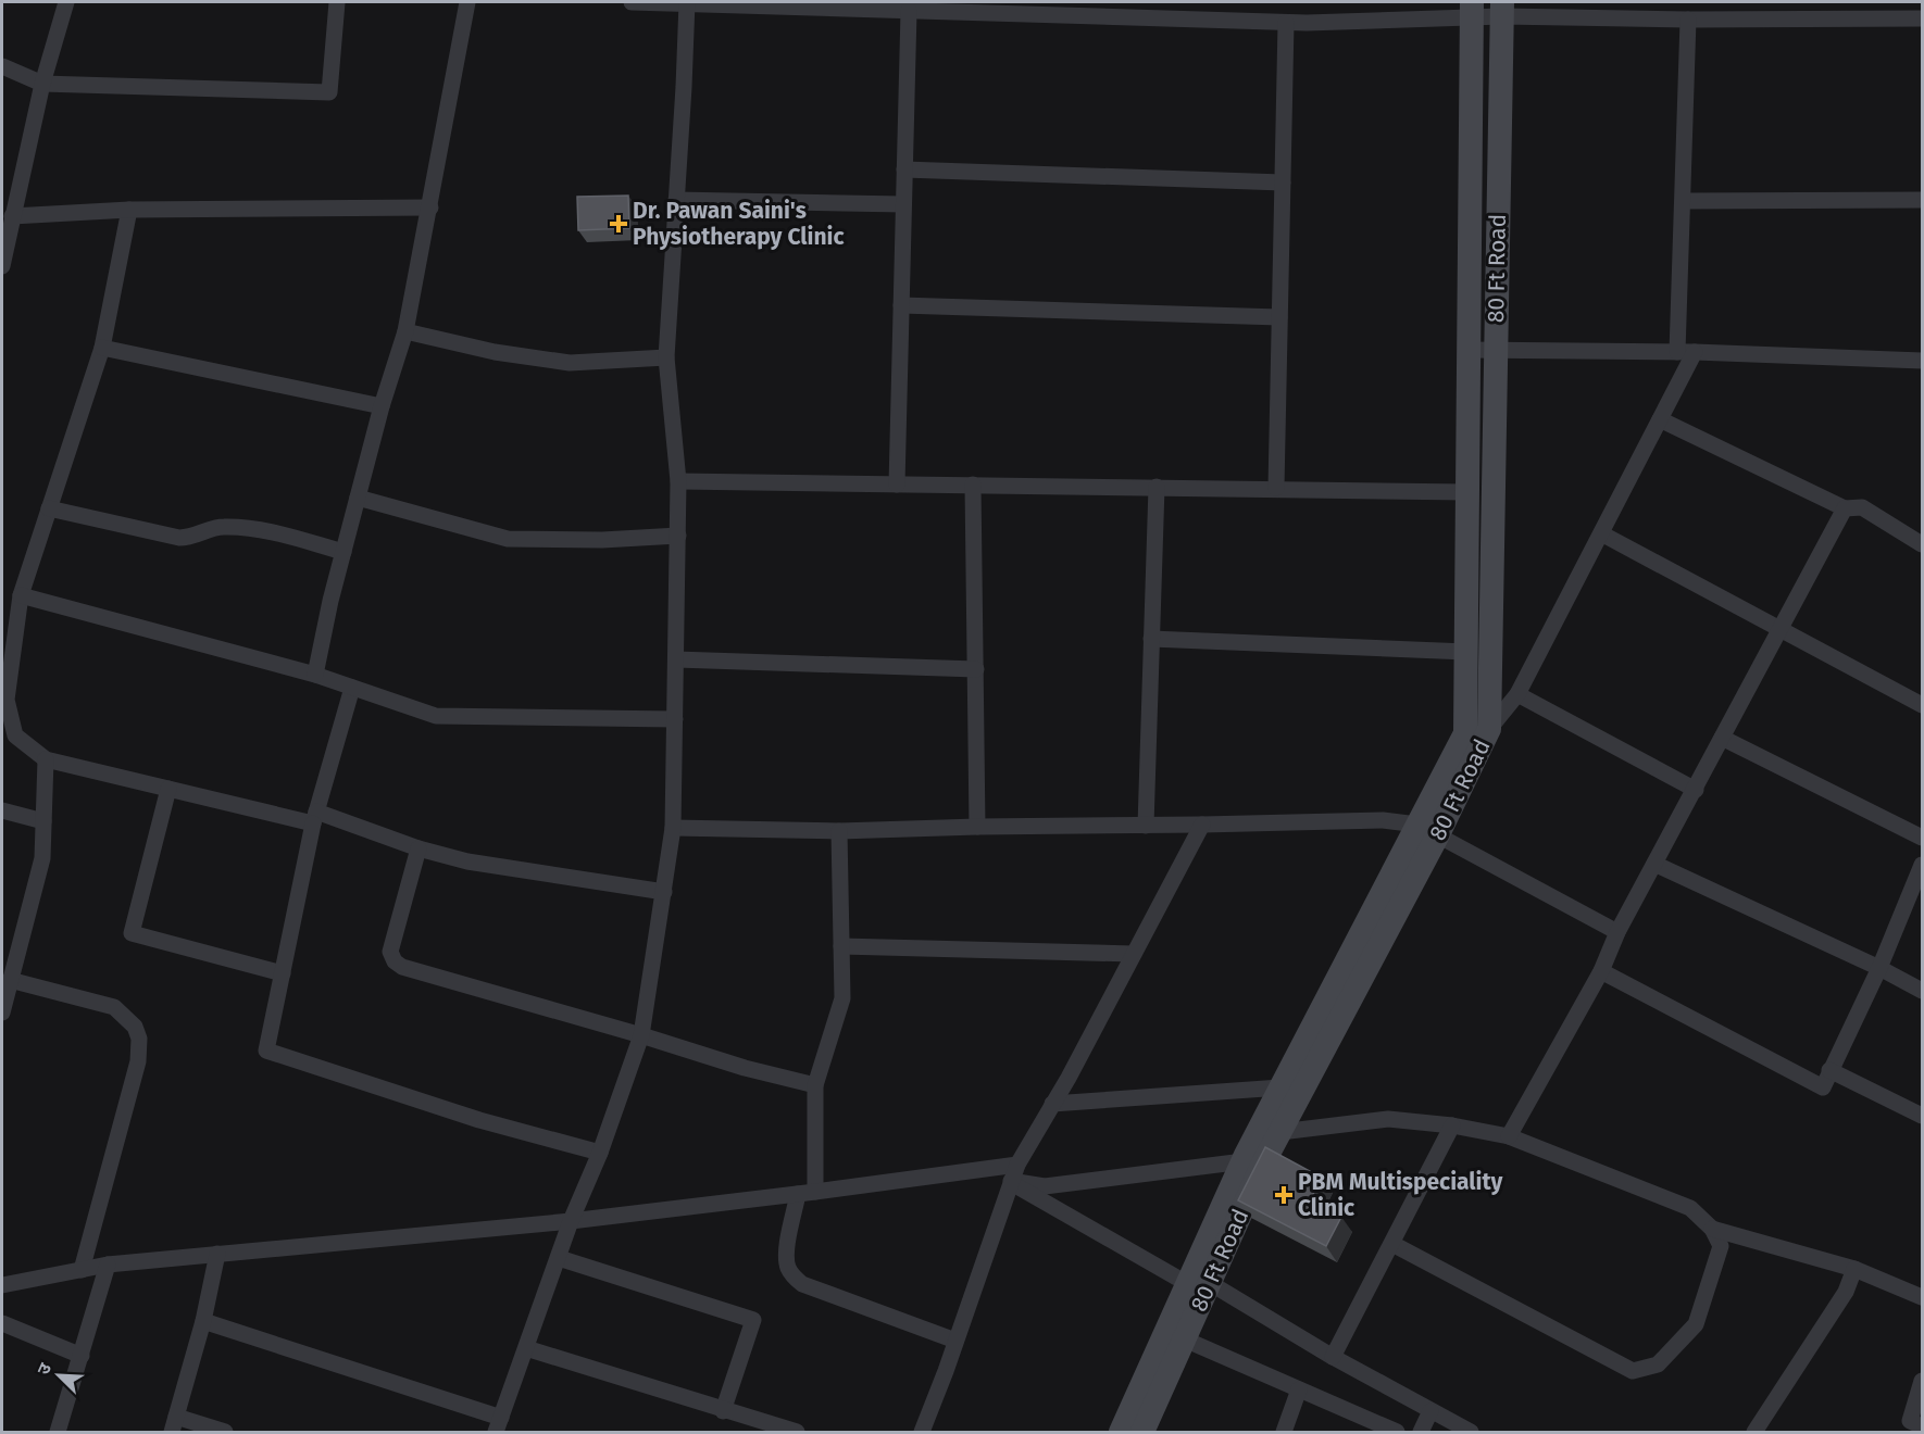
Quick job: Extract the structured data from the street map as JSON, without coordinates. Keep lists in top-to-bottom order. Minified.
{"streets":{"main road":["80 Ft Road"]},"places":{"health":["Dr. Pawan Saini's Physiotherapy Clinic","PBM Multispeciality Clinic"]},"north":"top left"}
